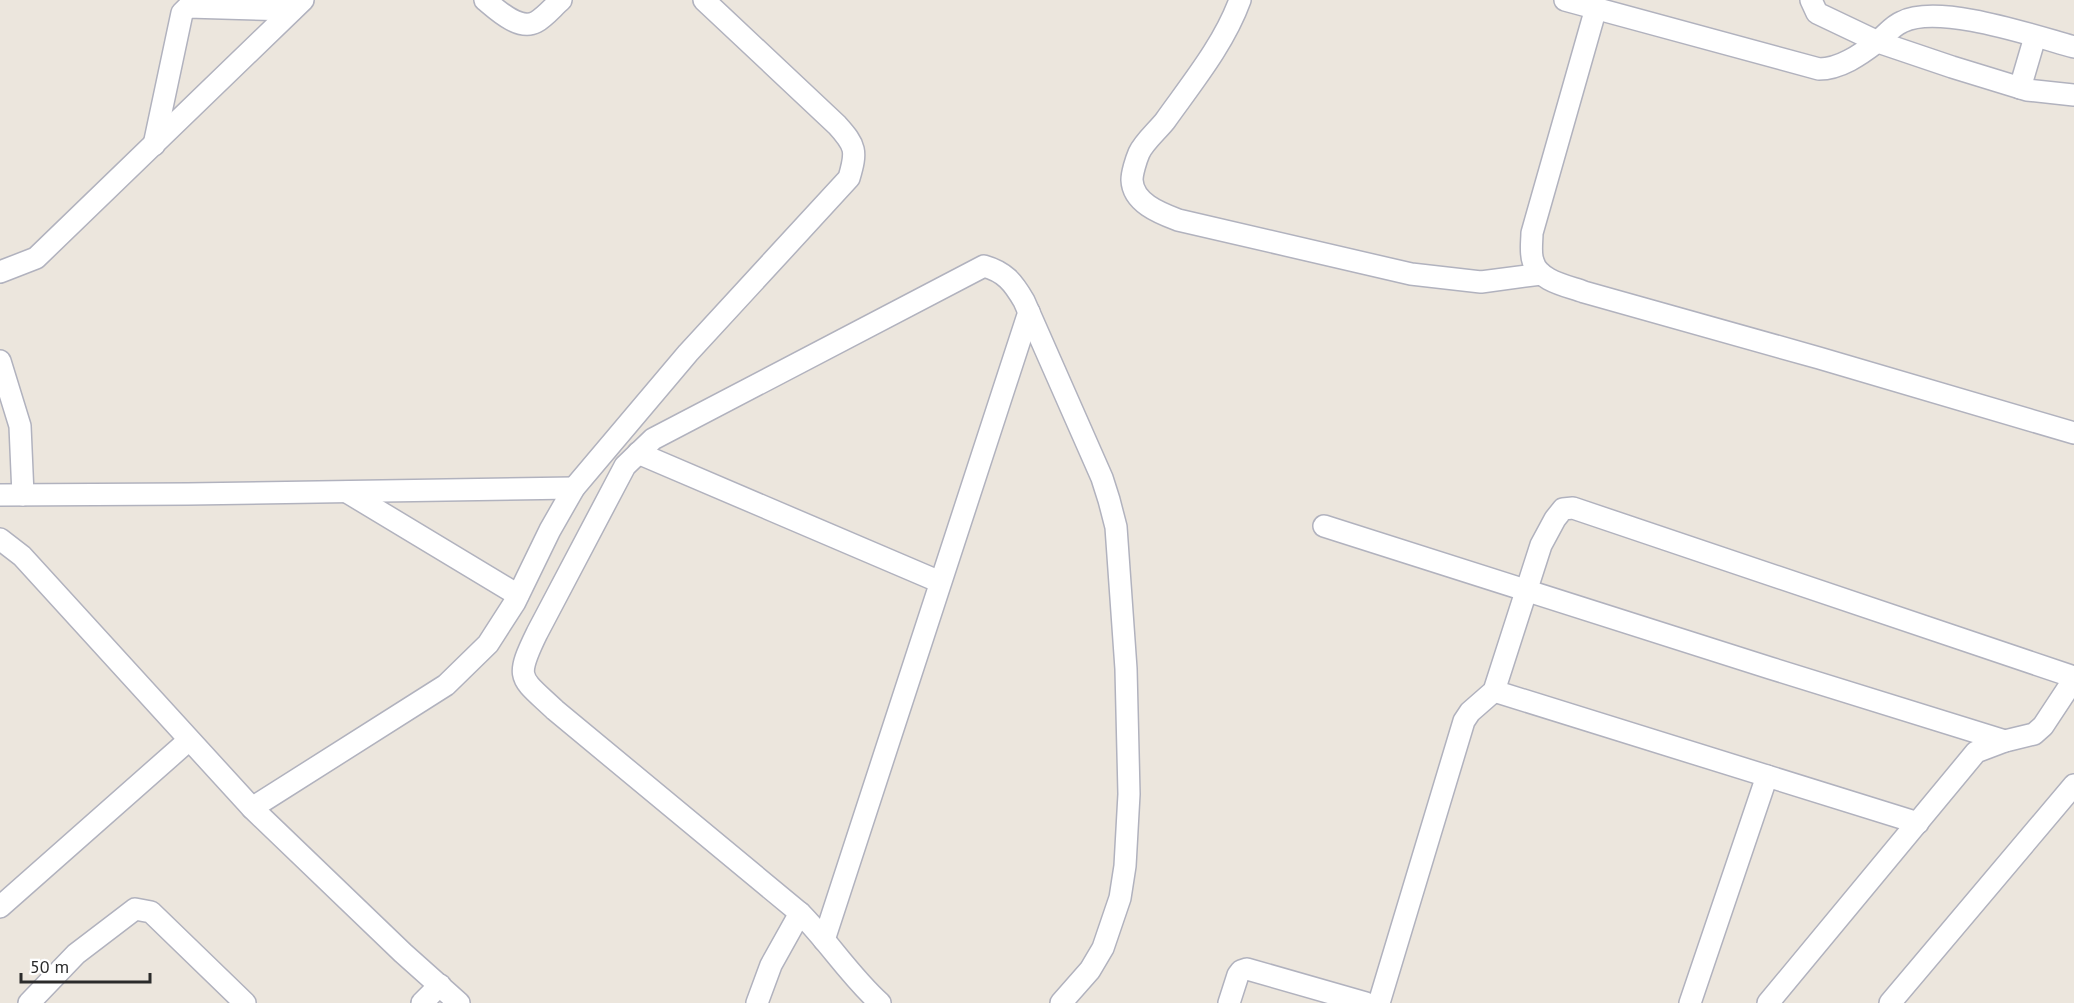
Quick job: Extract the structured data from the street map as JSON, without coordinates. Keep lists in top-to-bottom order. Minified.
{"scale_bar":"50 m"}
